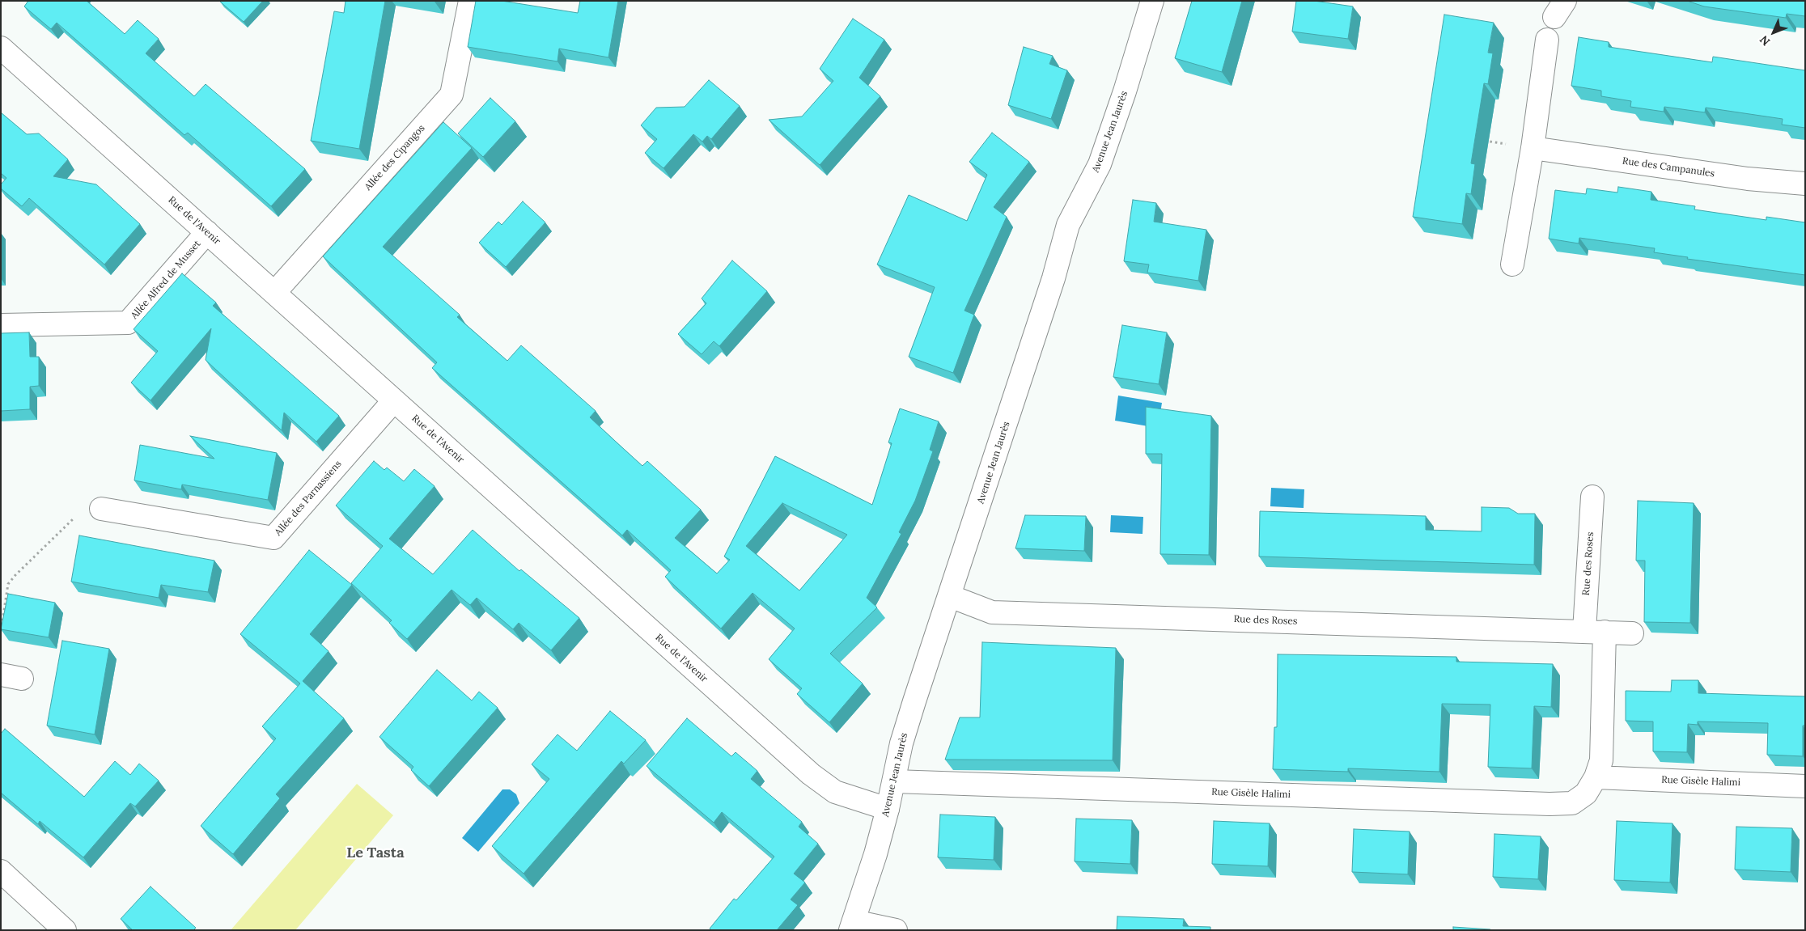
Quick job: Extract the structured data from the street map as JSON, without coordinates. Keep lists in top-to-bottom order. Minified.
{"streets":{"street":["Avenue Jean Jaurès","Allée des Cipangos","Rue des Campanules","Rue de l'Avenir","Allée Alfred de Musset","Allée des Parnassiens","Rue des Roses","Rue Gisèle Halimi"]},"crossings":[["Avenue Jean Jaurès","Rue de l'Avenir"],["Avenue Jean Jaurès","Rue des Roses"],["Avenue Jean Jaurès","Rue Gisèle Halimi"],["Allée des Cipangos","Rue de l'Avenir"],["Rue de l'Avenir","Allée Alfred de Musset"],["Rue de l'Avenir","Allée des Parnassiens"],["Rue des Roses","Rue Gisèle Halimi"]],"districts":["Le Tasta"],"north":"bottom left"}
